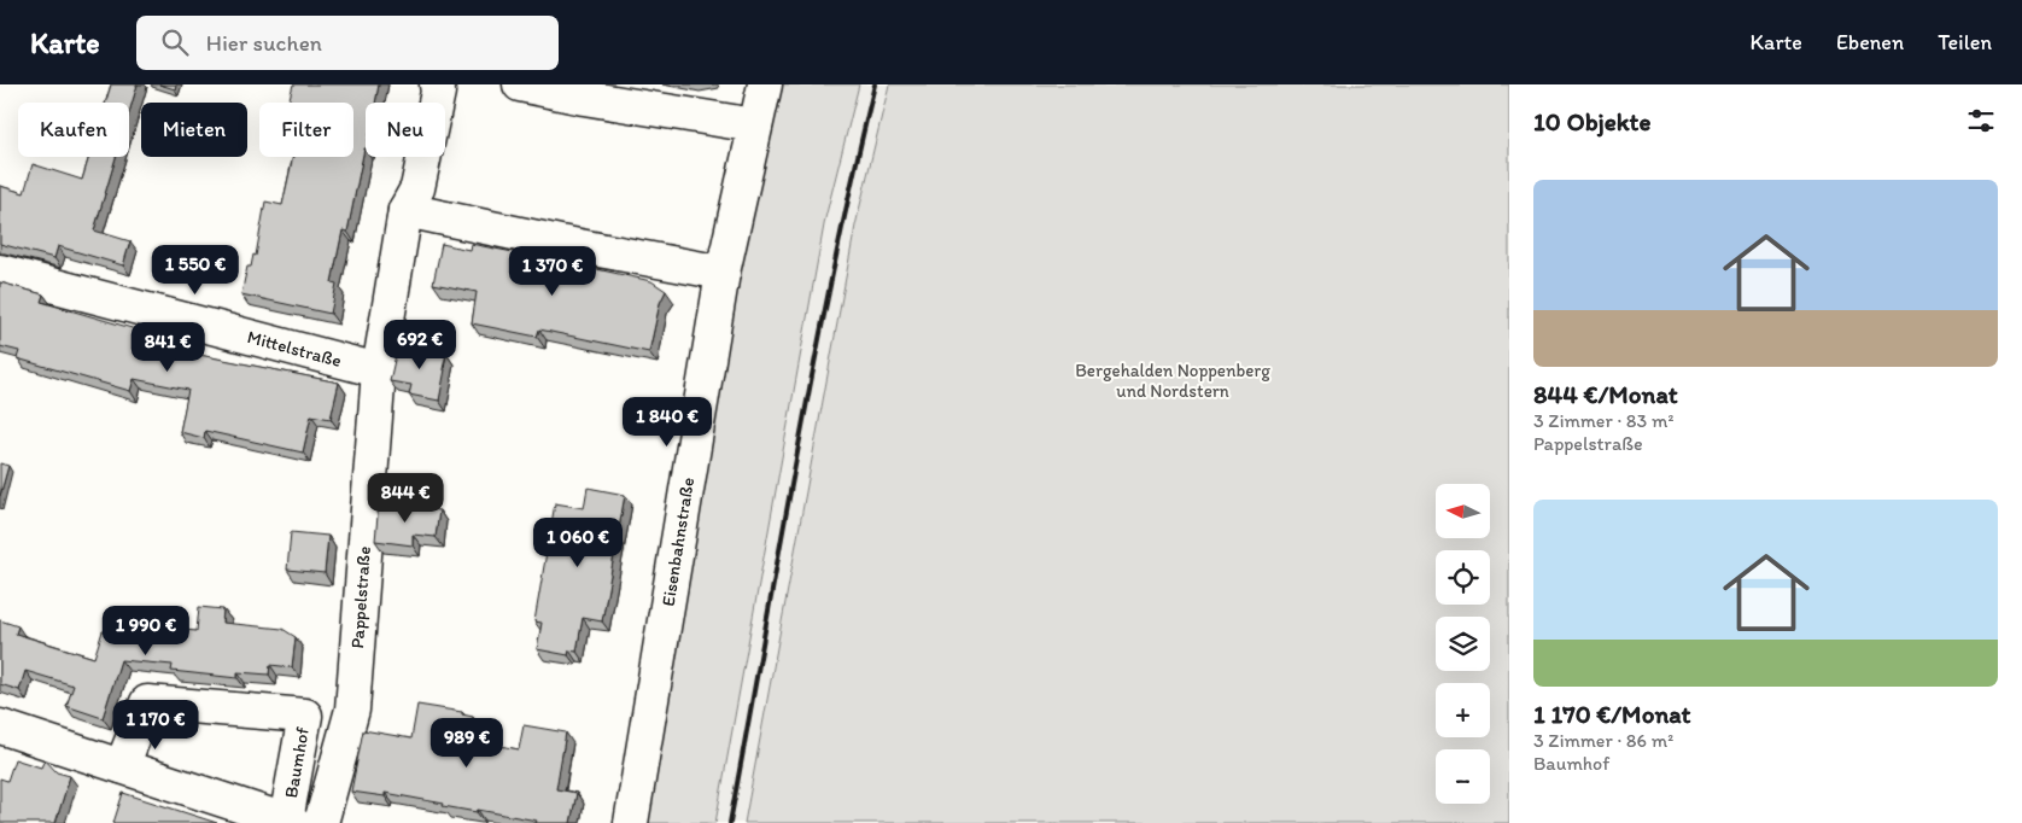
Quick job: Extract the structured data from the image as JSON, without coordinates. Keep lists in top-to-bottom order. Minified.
{"streets":{"street":["Mittelstraße","Eisenbahnstraße","Pappelstraße","Baumhof"]},"crossings":[["Mittelstraße","Pappelstraße"]],"parks":["Bergehalden Noppenberg und Nordstern"],"north":"left","page":{"header":"Karte","search":"Hier suchen","nav":["Karte","Ebenen","Teilen"],"heading":"10 Objekte","chip":["Kaufen","Mieten","Filter","Neu"],"list":[{"name":"844 €/Monat","note":"3 Zimmer · 83 m² · Pappelstraße"},{"name":"1 170 €/Monat","note":"3 Zimmer · 86 m² · Baumhof"}],"price":["1 550 €","1 370 €","692 €","841 €","1 840 €","844 €","1 060 €","1 990 €","1 170 €","989 €"],"map_buttons":["+","−"]}}
